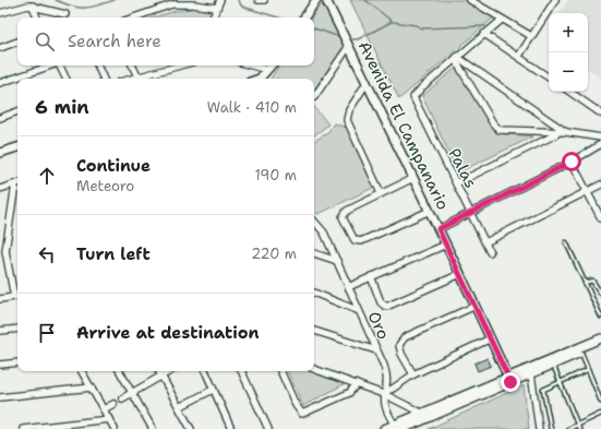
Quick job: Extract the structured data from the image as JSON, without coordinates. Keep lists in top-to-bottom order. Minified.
{"streets":{"street":["Avenida El Campanario","Palas","Oro"]},"page":{"map_buttons":["+","−"],"search":"Search here","heading":["6 min","Walk · 410 m"],"list":[["Continue","Meteoro","190 m"],["Turn left","220 m"],"Arrive at destination"]}}
